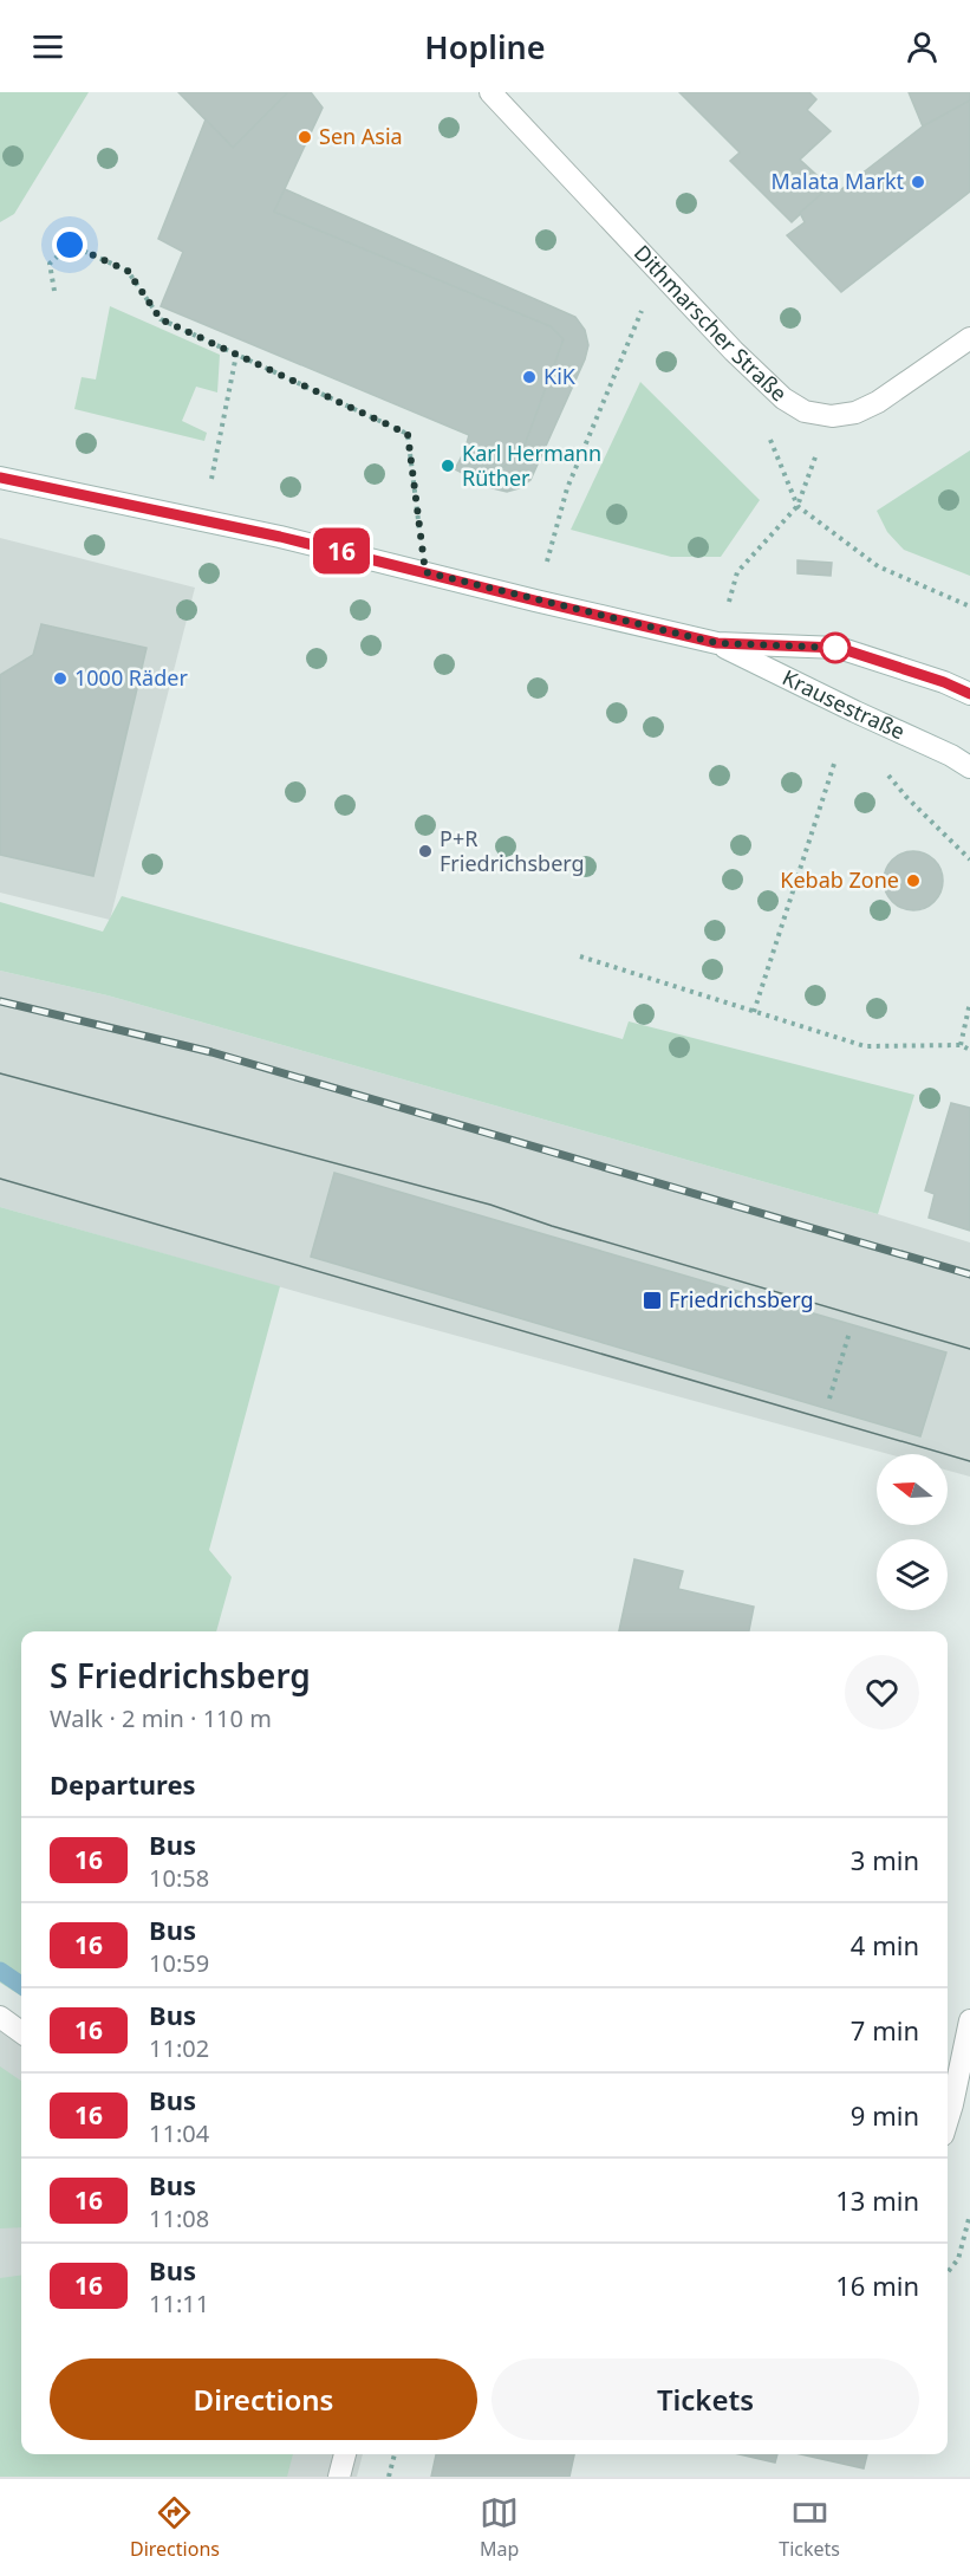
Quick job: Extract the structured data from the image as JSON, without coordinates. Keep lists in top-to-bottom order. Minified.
{"streets":{"main road":["Dithmarscher Straße","Krausestraße"]},"places":{"other":["Sen Asia","Malata Markt","KiK","Karl Hermann Rüther","1000 Räder","P+R Friedrichsberg","Kebab Zone"],"transit":["Friedrichsberg"]},"lines":["bus line 16"],"north":"left","page":{"header":"Hopline","on_map":"16","heading":[["S Friedrichsberg","Walk · 2 min · 110 m"],"Departures"],"list":[{"mark":"16","name":"Bus","note":"10:58","value":"3 min"},{"mark":"16","name":"Bus","note":"10:59","value":"4 min"},{"mark":"16","name":"Bus","note":"11:02","value":"7 min"},{"mark":"16","name":"Bus","note":"11:04","value":"9 min"},{"mark":"16","name":"Bus","note":"11:08","value":"13 min"},{"mark":"16","name":"Bus","note":"11:11","value":"16 min"}],"buttons":["Directions","Tickets"],"tabs":["Directions","Map","Tickets"]}}
